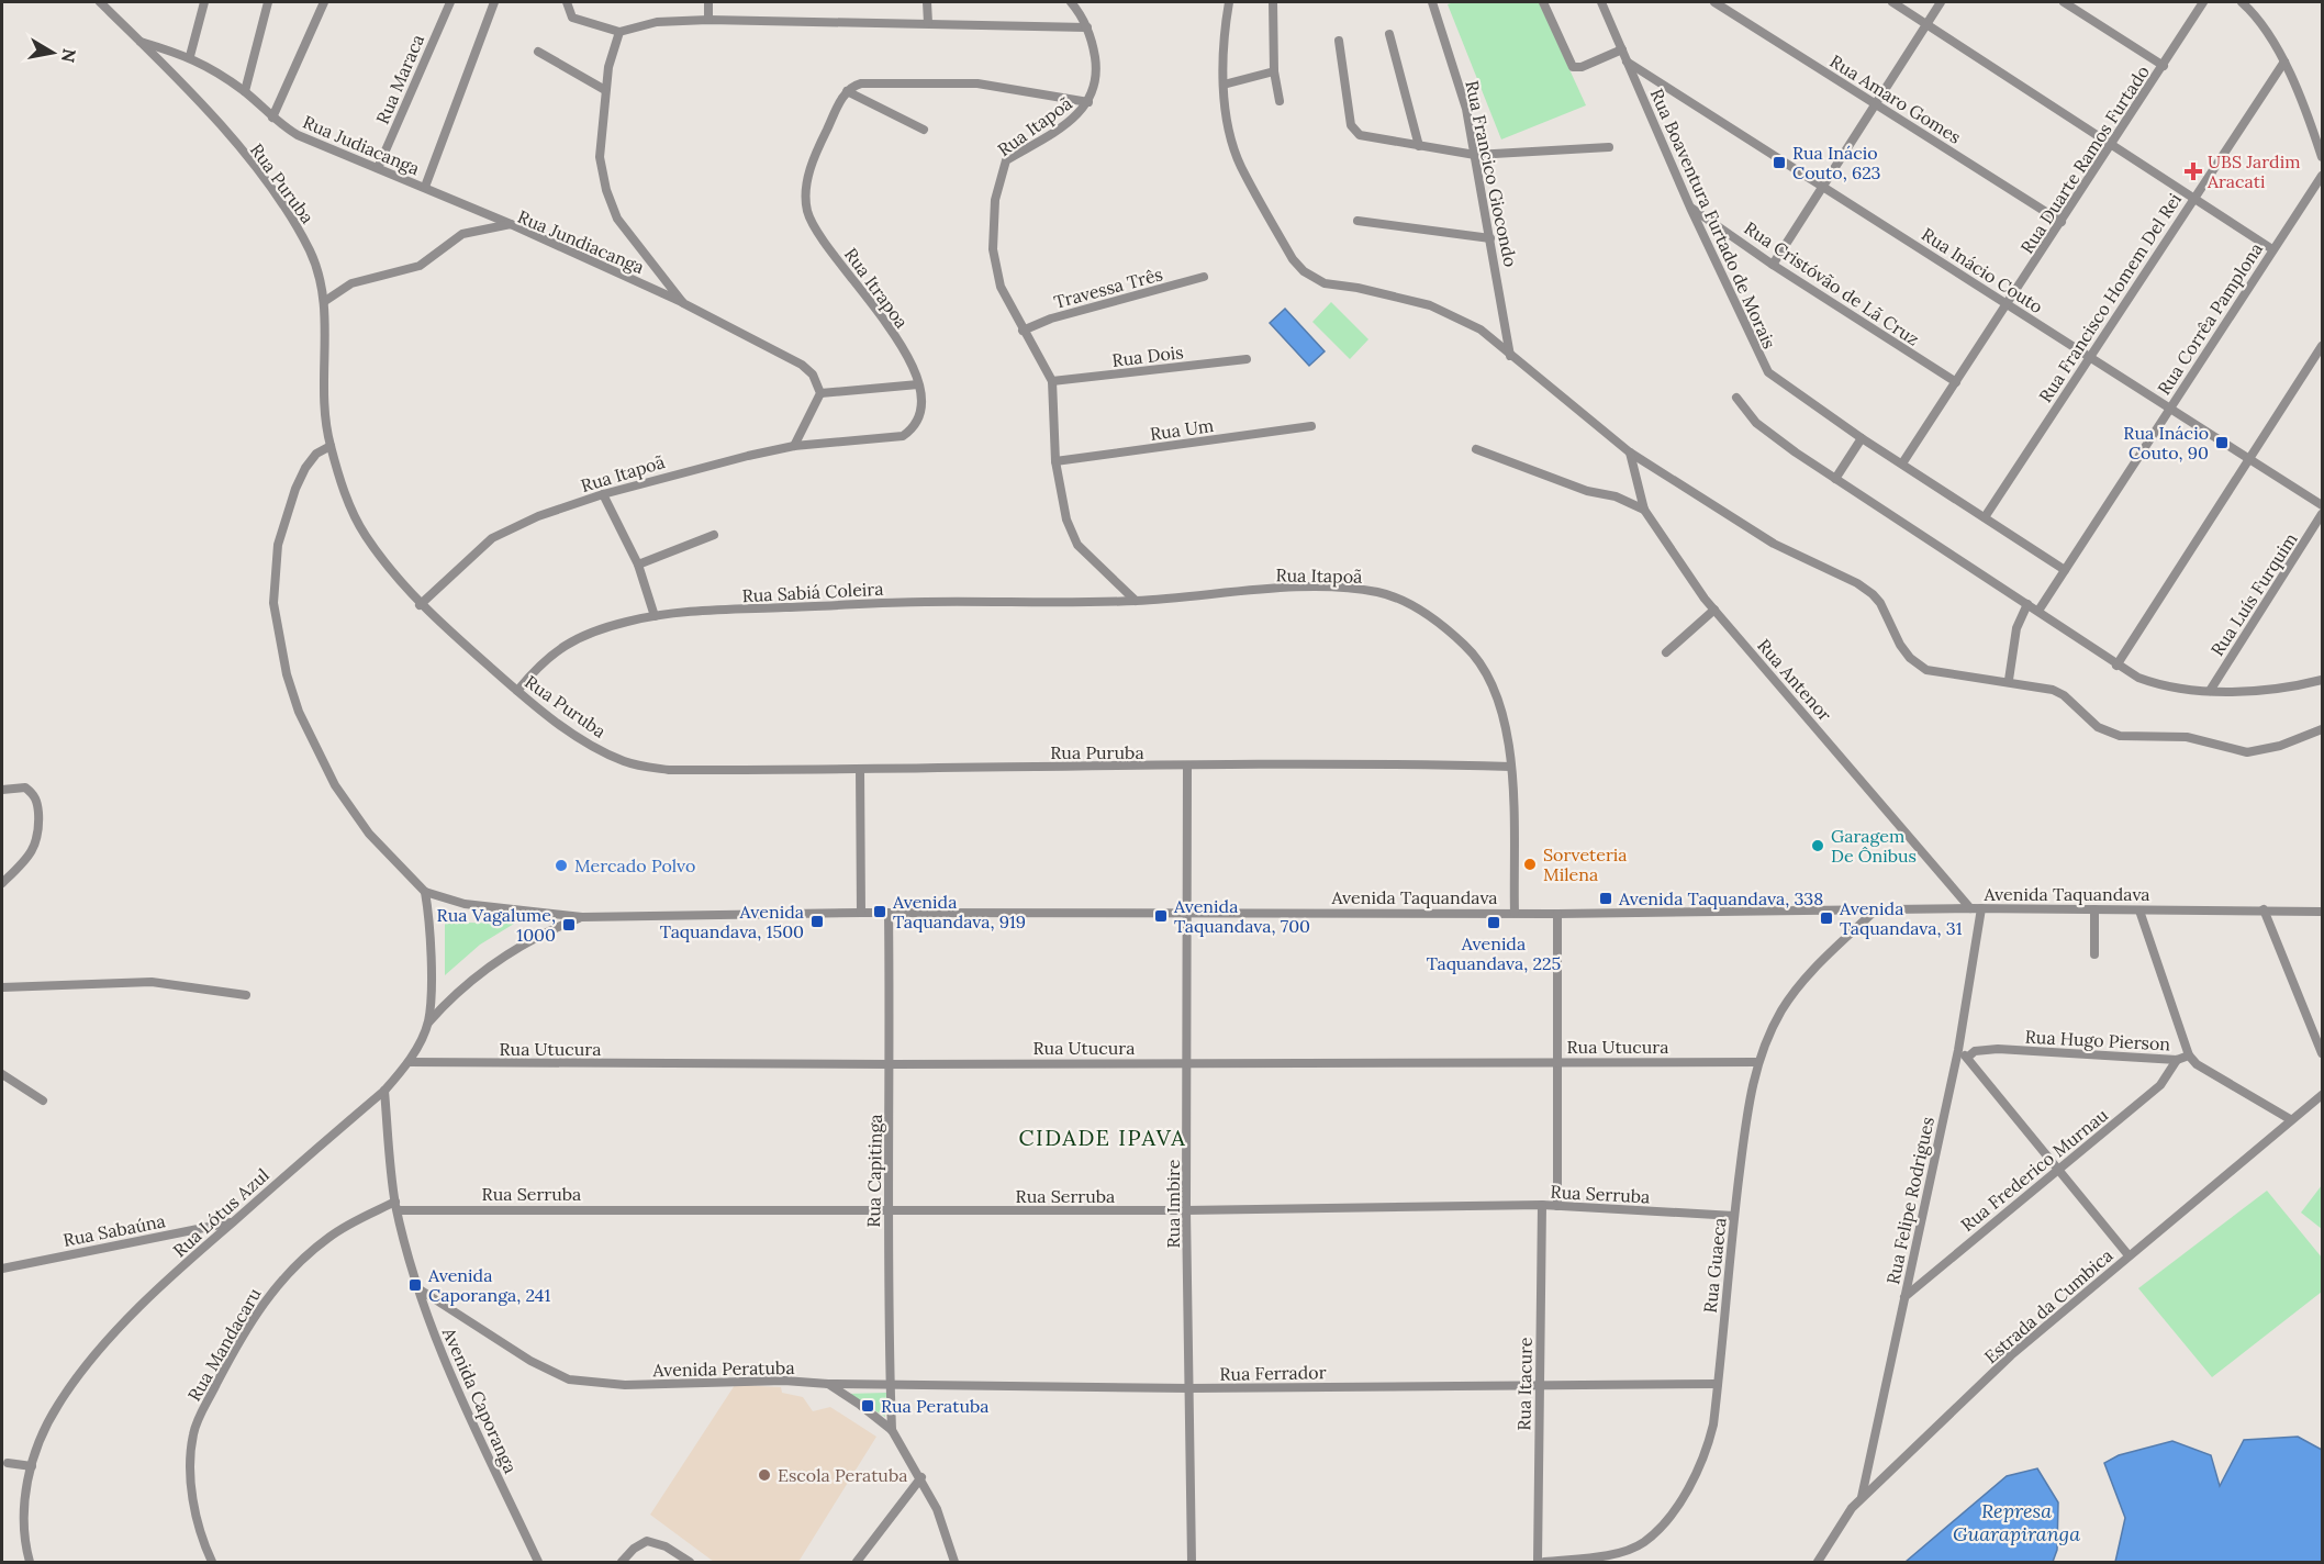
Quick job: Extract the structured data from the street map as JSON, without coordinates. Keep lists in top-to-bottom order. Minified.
{"streets":{"street":["Rua Maraca","Rua Amaro Gomes","Rua Itapoã","Rua Judiacanga","Rua Duarte Ramos Furtado","Rua Francico Giocondo","Rua Puruba","Rua Boaventura Furtado de Morais","Rua Jundiacanga","Rua Inácio Couto","Rua Cristóvão de Lã Cruz","Rua Itrapoa","Travessa Três","Rua Francisco Homem Del Rei","Rua Corrêa Pamplona","Rua Dois","Rua Um","Rua Sabiá Coleira","Rua Luís Furquim","Rua Antenor","Avenida Taquandava","Rua Hugo Pierson","Rua Utucura","Rua Frederico Murnau","Rua Capitinga","Rua Serruba","Rua Felipe Rodrigues","Rua Imbire","Rua Lótus Azul","Rua Sabaúna","Rua Guaeca","Estrada da Cumbica","Rua Mandacaru","Avenida Peratuba","Rua Ferrador","Rua Itacure","Avenida Caporanga"]},"crossings":[["Rua Maraca","Rua Judiacanga"],["Rua Amaro Gomes","Rua Duarte Ramos Furtado"],["Rua Itapoã","Rua Puruba"],["Rua Itapoã","Rua Itrapoa"],["Rua Itapoã","Travessa Três"],["Rua Itapoã","Rua Dois"],["Rua Itapoã","Rua Um"],["Rua Itapoã","Rua Sabiá Coleira"],["Rua Itapoã","Avenida Taquandava"],["Rua Judiacanga","Rua Puruba"],["Rua Judiacanga","Rua Jundiacanga"],["Rua Duarte Ramos Furtado","Rua Boaventura Furtado de Morais"],["Rua Duarte Ramos Furtado","Rua Inácio Couto"],["Rua Duarte Ramos Furtado","Rua Cristóvão de Lã Cruz"],["Rua Puruba","Rua Jundiacanga"],["Rua Puruba","Rua Sabiá Coleira"],["Rua Puruba","Rua Imbire"],["Rua Boaventura Furtado de Morais","Rua Inácio Couto"],["Rua Boaventura Furtado de Morais","Rua Cristóvão de Lã Cruz"],["Rua Boaventura Furtado de Morais","Rua Francisco Homem Del Rei"],["Rua Boaventura Furtado de Morais","Rua Corrêa Pamplona"],["Rua Inácio Couto","Rua Francisco Homem Del Rei"],["Rua Inácio Couto","Rua Corrêa Pamplona"],["Rua Antenor","Avenida Taquandava"],["Avenida Taquandava","Rua Capitinga"],["Avenida Taquandava","Rua Felipe Rodrigues"],["Avenida Taquandava","Rua Imbire"],["Avenida Taquandava","Rua Lótus Azul"],["Avenida Taquandava","Rua Guaeca"],["Rua Hugo Pierson","Rua Frederico Murnau"],["Rua Hugo Pierson","Estrada da Cumbica"],["Rua Utucura","Rua Capitinga"],["Rua Utucura","Rua Imbire"],["Rua Utucura","Rua Lótus Azul"],["Rua Utucura","Rua Guaeca"],["Rua Frederico Murnau","Rua Felipe Rodrigues"],["Rua Capitinga","Rua Serruba"],["Rua Capitinga","Avenida Peratuba"],["Rua Capitinga","Rua Ferrador"],["Rua Serruba","Rua Imbire"],["Rua Serruba","Rua Guaeca"],["Rua Serruba","Rua Mandacaru"],["Rua Serruba","Rua Itacure"],["Rua Serruba","Avenida Caporanga"],["Rua Felipe Rodrigues","Estrada da Cumbica"],["Rua Imbire","Rua Ferrador"],["Rua Lótus Azul","Rua Sabaúna"],["Rua Lótus Azul","Avenida Caporanga"],["Rua Guaeca","Rua Ferrador"],["Rua Mandacaru","Avenida Caporanga"],["Avenida Peratuba","Rua Ferrador"],["Avenida Peratuba","Avenida Caporanga"],["Rua Ferrador","Rua Itacure"]],"districts":["CIDADE IPAVA"],"water":["Represa Guarapiranga"],"places":{"transit":["Rua Inácio Couto, 623","Rua Inácio Couto, 90","Avenida Taquandava, 338","Avenida Taquandava, 919","Avenida Taquandava, 700","Avenida Taquandava, 31","Avenida Taquandava, 1500","Avenida Taquandava, 225","Rua Vagalume, 1000","Avenida Caporanga, 241","Rua Peratuba"],"health":["UBS Jardim Aracati"],"other":["Garagem De Ônibus","Sorveteria Milena","Mercado Polvo","Escola Peratuba"]},"north":"right"}
